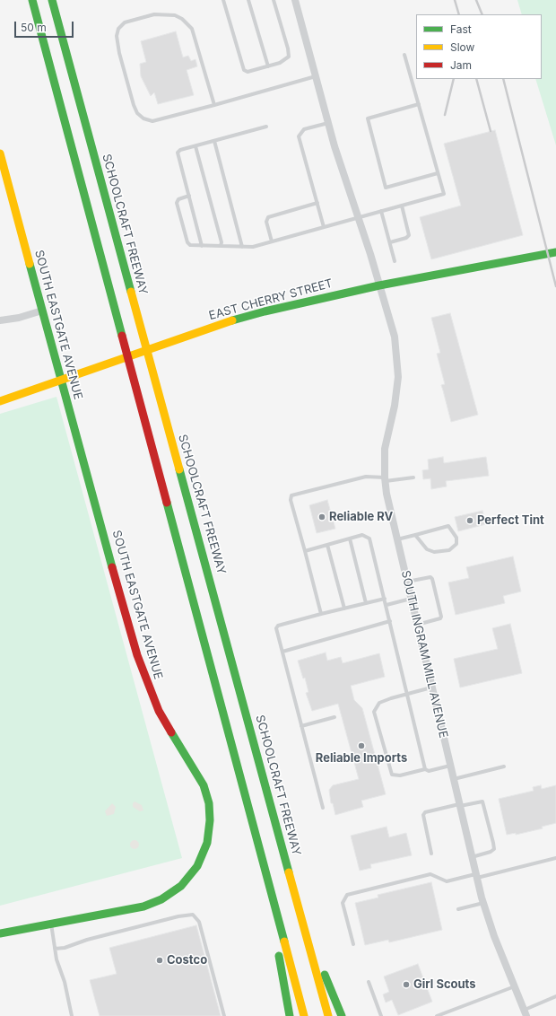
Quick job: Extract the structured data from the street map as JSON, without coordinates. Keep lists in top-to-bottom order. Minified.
{"streets":{"main road":["SCHOOLCRAFT FREEWAY","EAST CHERRY STREET","SOUTH EASTGATE AVENUE"],"street":["SOUTH INGRAM MILL AVENUE"]},"crossings":[["EAST CHERRY STREET","SOUTH EASTGATE AVENUE"],["EAST CHERRY STREET","SOUTH INGRAM MILL AVENUE"]],"places":["Reliable RV","Perfect Tint","Reliable Imports","Costco","Girl Scouts"],"legend":["Fast","Slow","Jam"],"scale_bar":"50 m"}
